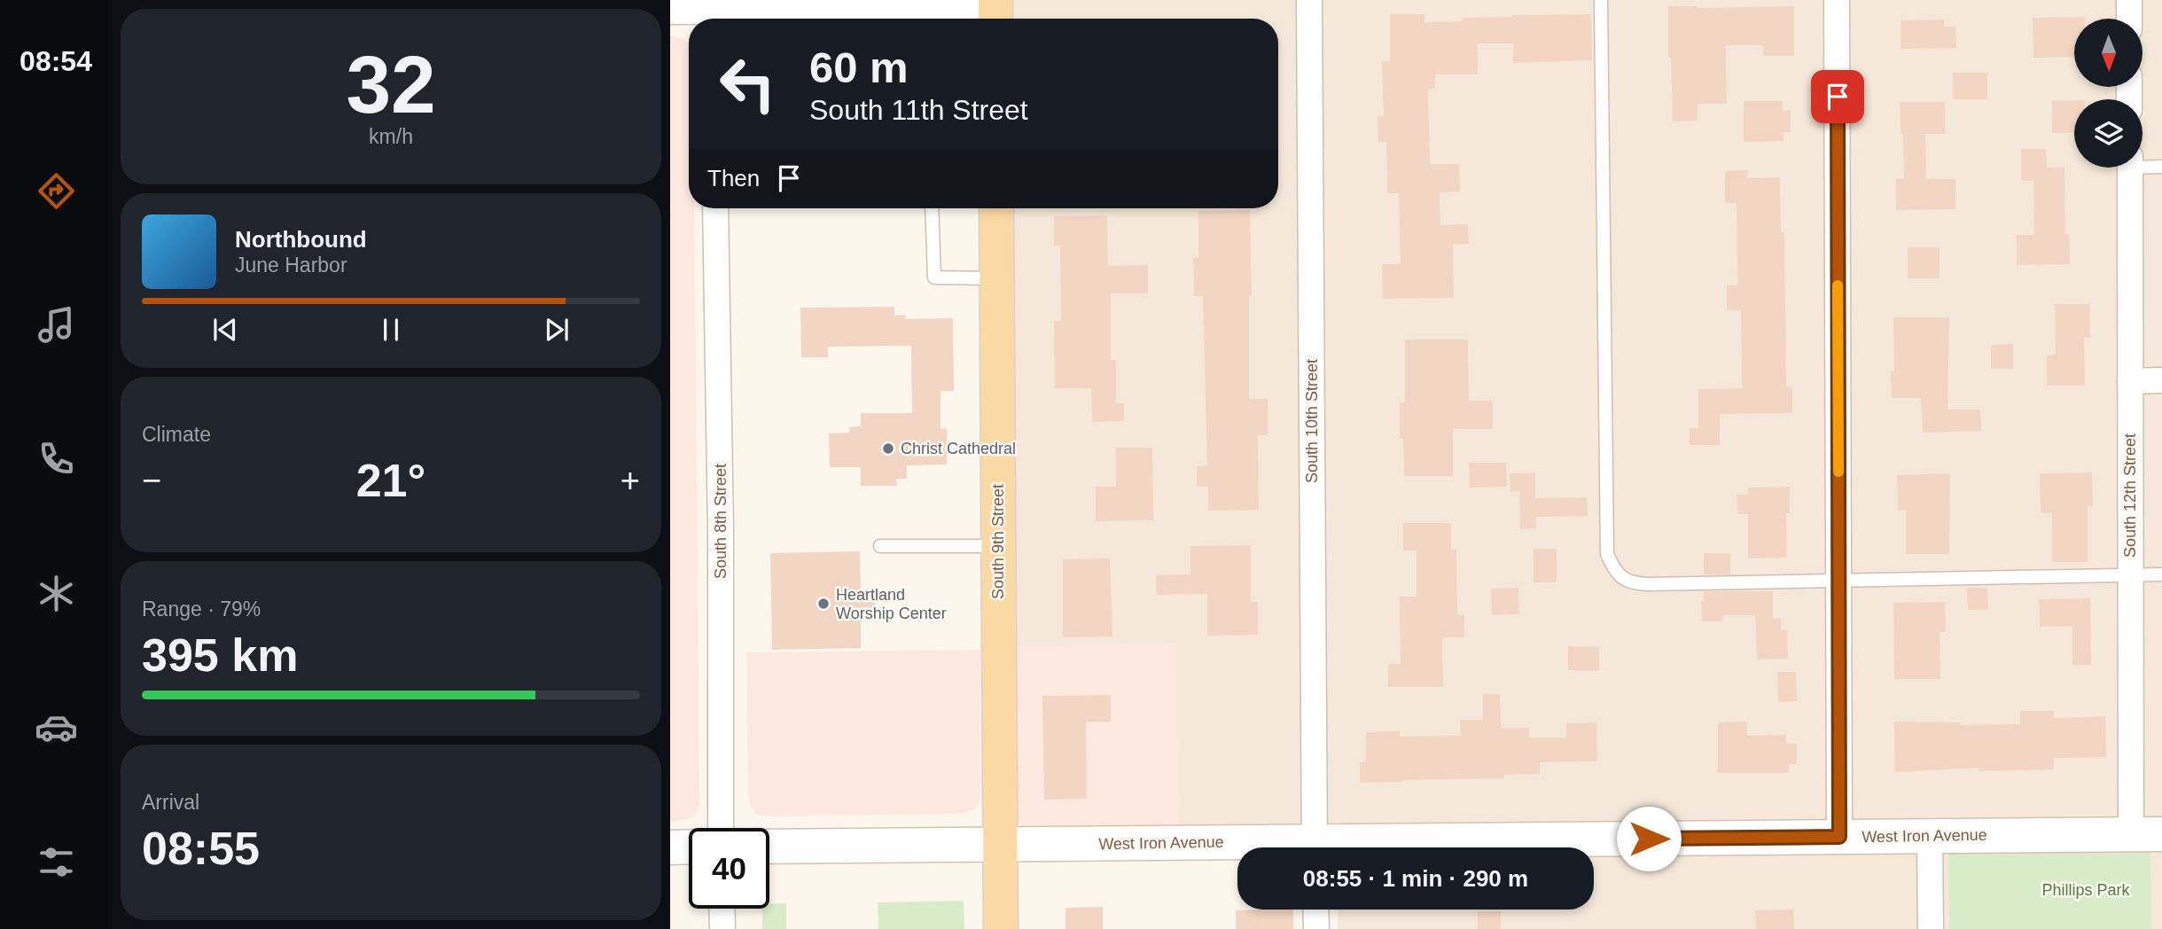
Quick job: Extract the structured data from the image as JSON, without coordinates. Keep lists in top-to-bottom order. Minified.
{"streets":{"main road":["South 9th Street"],"street":["South 10th Street","South 12th Street","South 8th Street","West Iron Avenue"]},"crossings":[["South 12th Street","West Iron Avenue"],["South 9th Street","West Iron Avenue"]],"parks":["Phillips Park"],"places":["Christ Cathedral","Heartland Worship Center"],"north":"bottom","page":{"tabs":"08:54","tile":[["32","km/h"],"Climate",["Range · 79%","395 km"],["Arrival","08:55"]],"turn":["60 m","South 11th Street"],"then":"Then","song":["Northbound","June Harbor"],"heat":["−","21°","+"],"limit":"40","trip":"08:55 · 1 min · 290 m"}}
